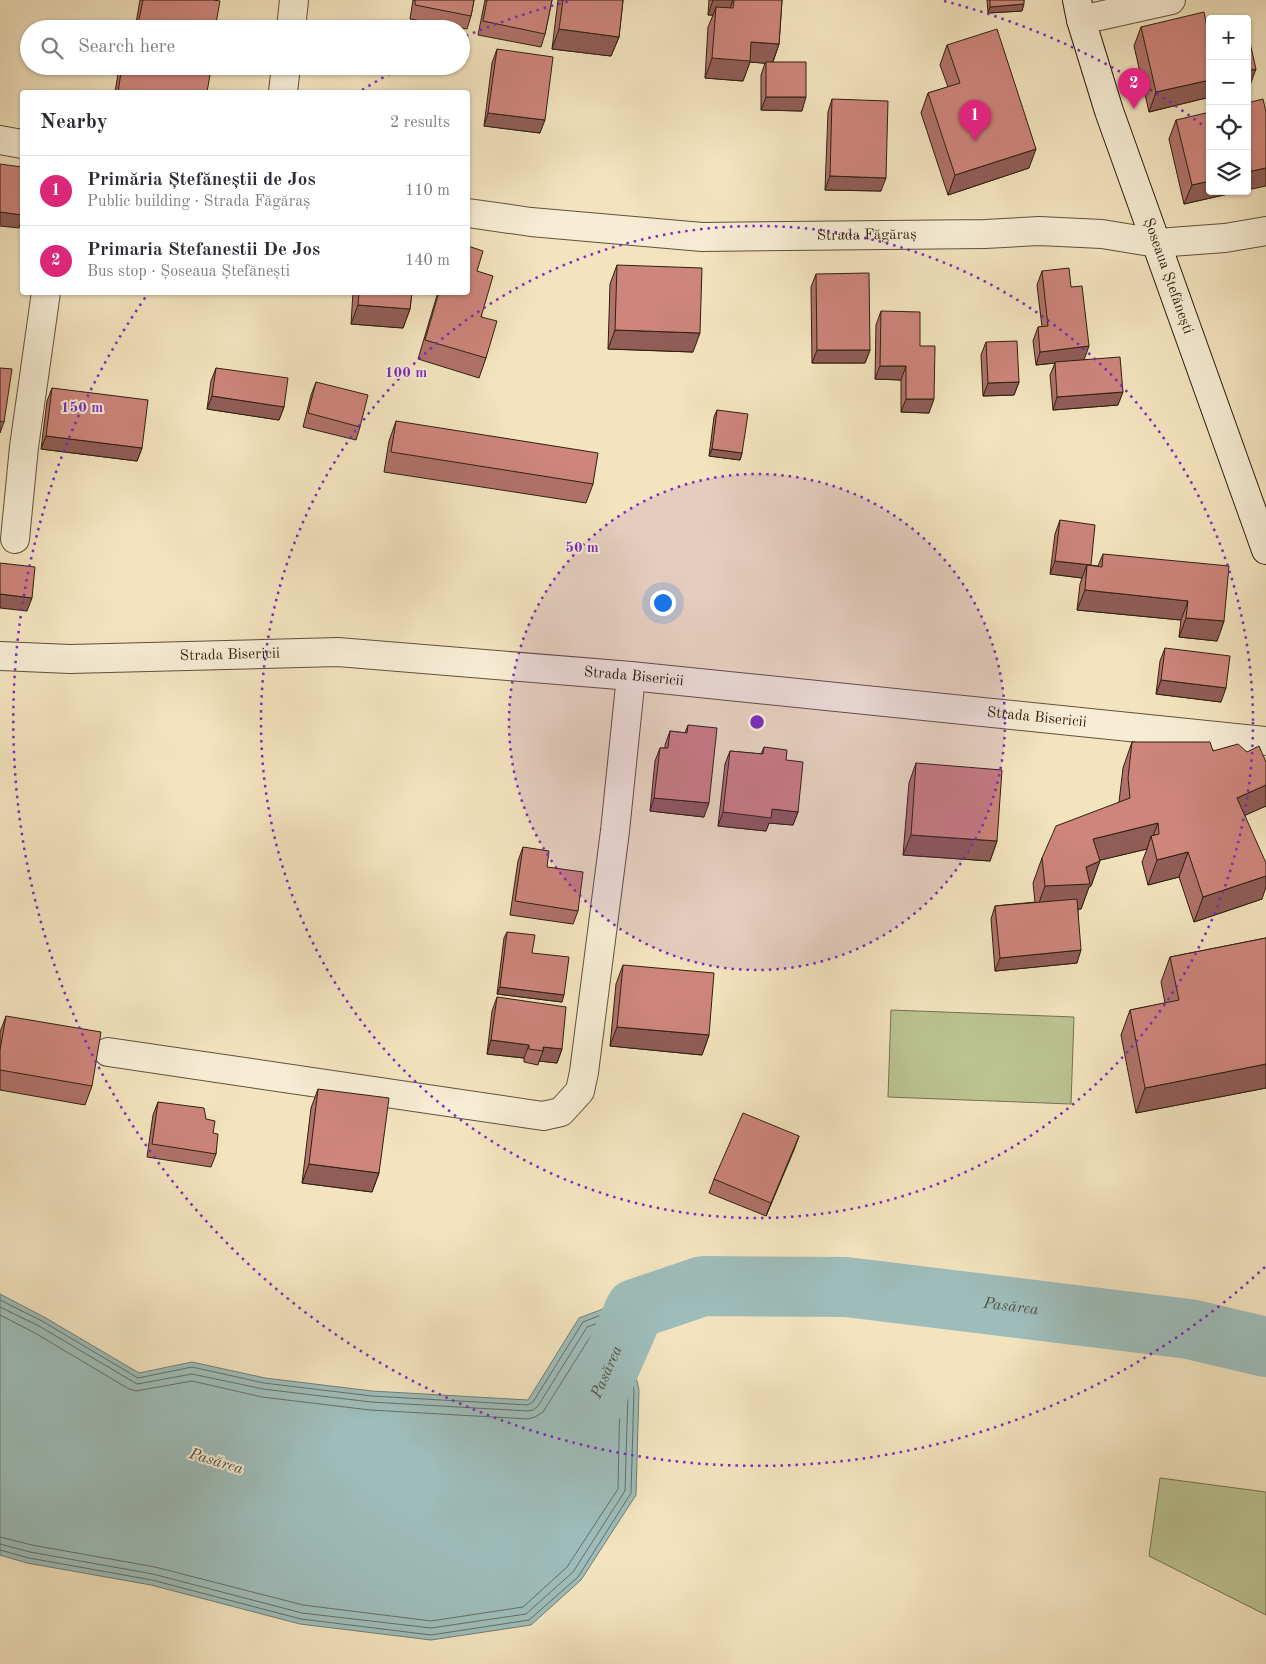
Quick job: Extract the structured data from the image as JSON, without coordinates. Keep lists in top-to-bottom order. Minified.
{"streets":{"street":["Strada Făgăraș","Șoseaua Ștefănești","Strada Bisericii"]},"crossings":[["Strada Făgăraș","Șoseaua Ștefănești"]],"water":["Pasărea"],"page":{"map_buttons":["+","−"],"search":"Search here","pins":["2","1"],"heading":["Nearby","2 results"],"list":[{"mark":"1","name":"Primăria Ștefăneștii de Jos","note":"Public building · Strada Făgăraș","value":"110 m"},{"mark":"2","name":"Primaria Stefanestii De Jos","note":"Bus stop · Șoseaua Ștefănești","value":"140 m"}]},"rings":["100 m","150 m","50 m"]}
